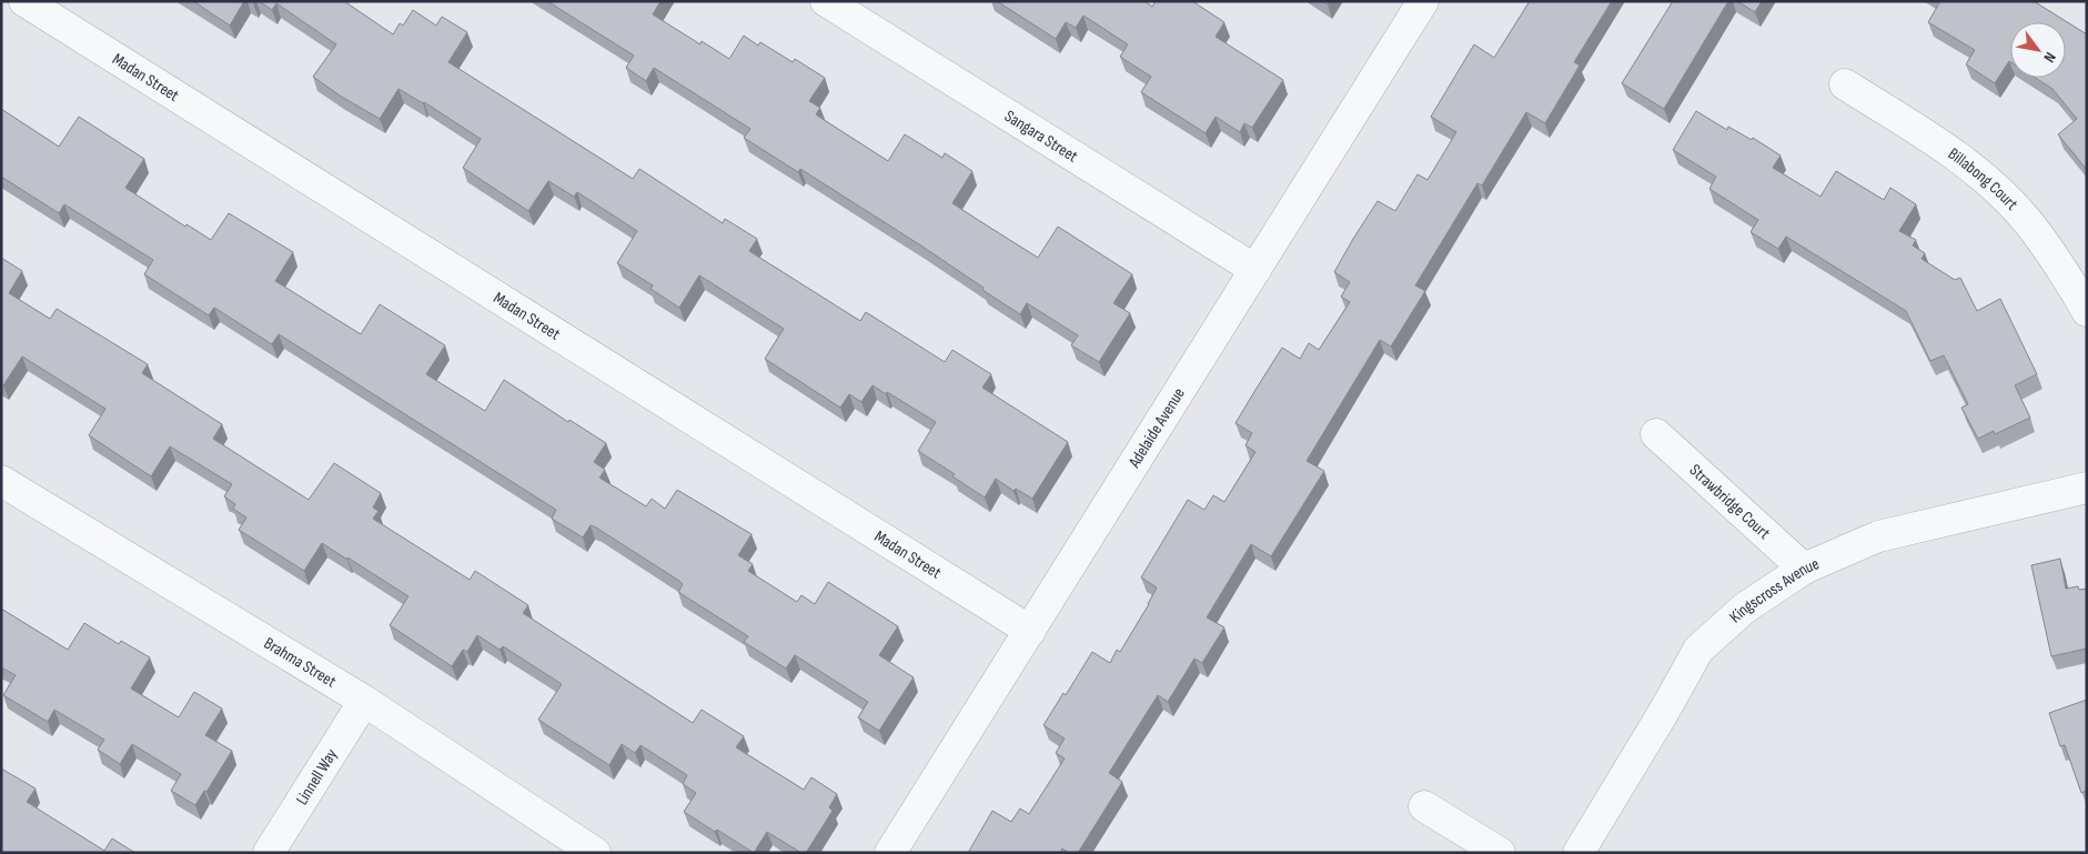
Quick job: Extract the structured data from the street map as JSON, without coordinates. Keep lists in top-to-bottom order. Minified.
{"streets":{"street":["Madan Street","Sangara Street","Billabong Court","Adelaide Avenue","Strawbridge Court","Kingscross Avenue","Brahma Street","Linnell Way"]},"crossings":[["Madan Street","Adelaide Avenue"],["Sangara Street","Adelaide Avenue"],["Strawbridge Court","Kingscross Avenue"],["Brahma Street","Linnell Way"]],"north":"bottom right"}
